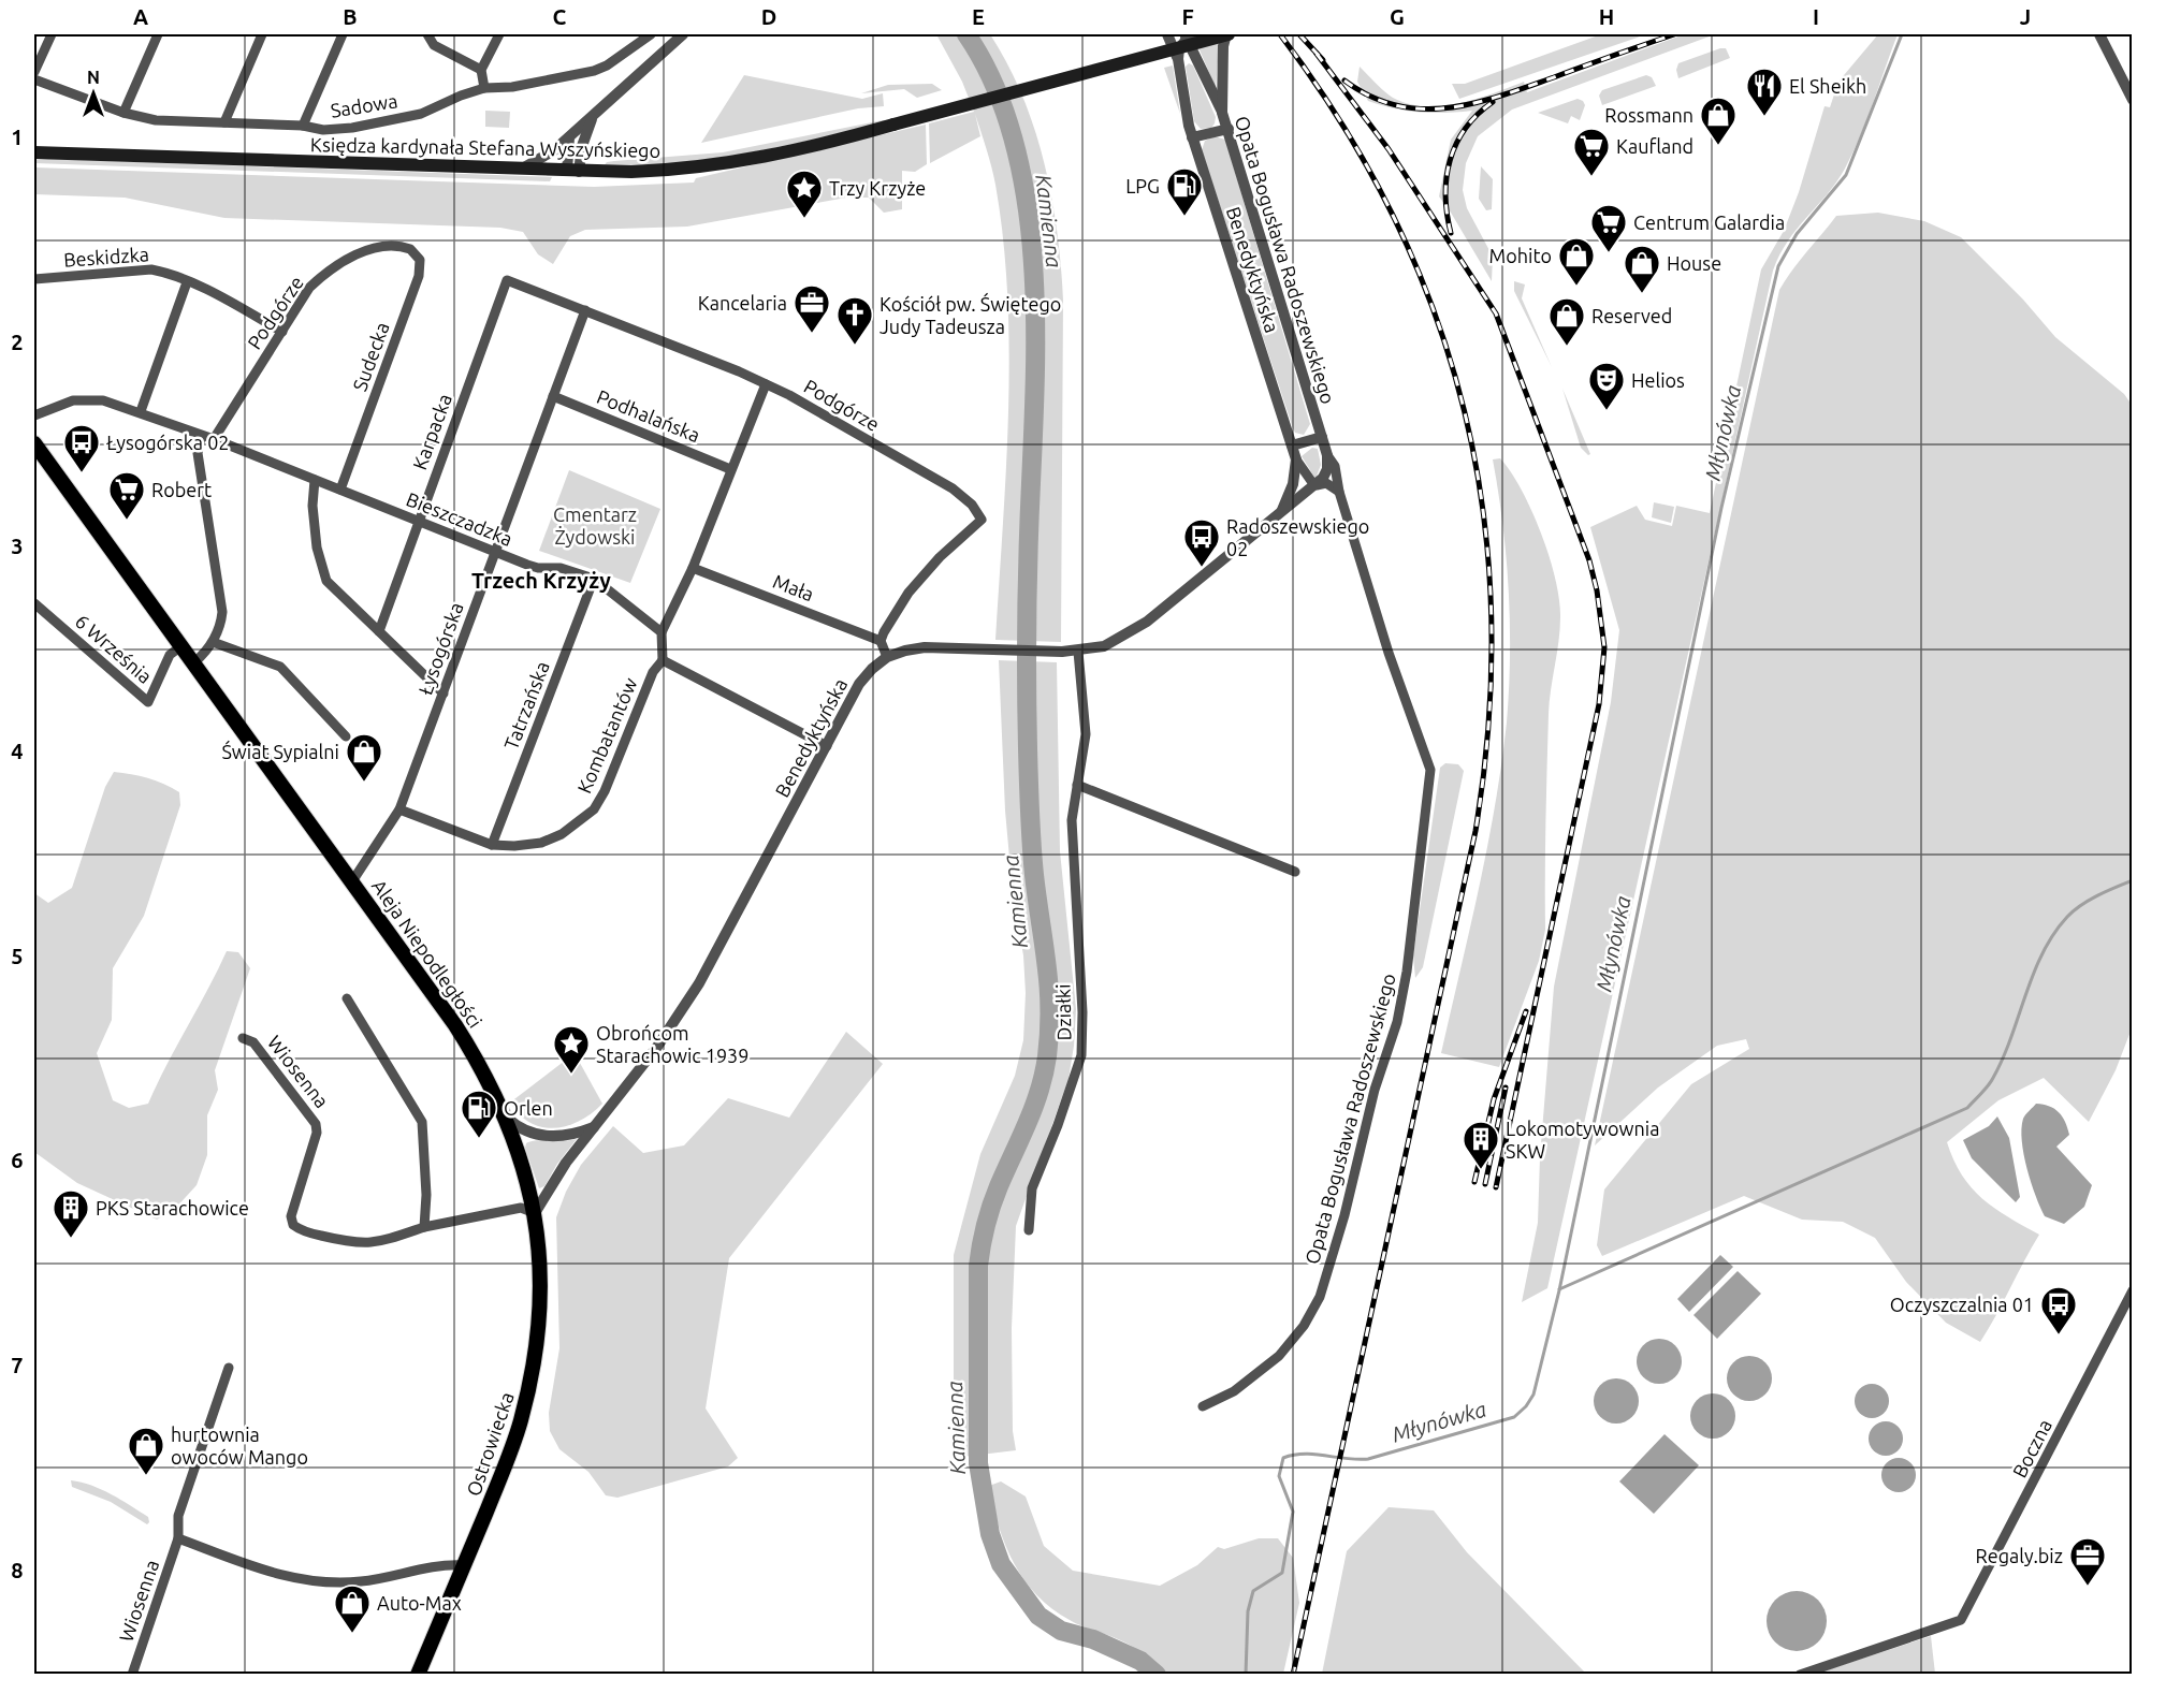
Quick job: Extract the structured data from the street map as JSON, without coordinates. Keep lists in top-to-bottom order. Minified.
{"streets":{"main road":["Księdza kardynała Stefana Wyszyńskiego","Aleja Niepodległości","Ostrowiecka"],"street":["Sadowa","Beskidzka","Opata Bogusława Radoszewskiego","Benedyktyńska","Podgórze","Sudecka","Podhalańska","Karpacka","Bieszczadzka","Mała","6 Września","Łysogórska","Tatrzańska","Kombatantów","Działki","Wiosenna","Boczna"]},"crossings":[["Księdza kardynała Stefana Wyszyńskiego","Opata Bogusława Radoszewskiego"],["Beskidzka","Podgórze"],["Benedyktyńska","Aleja Niepodległości"],["Benedyktyńska","Działki"],["Benedyktyńska","Ostrowiecka"],["Podgórze","Sudecka"],["Podgórze","Karpacka"],["Podgórze","Bieszczadzka"],["Podgórze","Mała"],["Podgórze","Łysogórska"],["Sudecka","Bieszczadzka"],["Podhalańska","Łysogórska"],["Karpacka","Bieszczadzka"],["Bieszczadzka","Łysogórska"],["Bieszczadzka","Tatrzańska"],["6 Września","Aleja Niepodległości"],["Łysogórska","Kombatantów"],["Łysogórska","Aleja Niepodległości"],["Tatrzańska","Kombatantów"],["Aleja Niepodległości","Ostrowiecka"]],"districts":["Trzech Krzyży"],"water":["Kamienna","Młynówka"],"parks":["Cmentarz Żydowski"],"places":{"restaurant":["El Sheikh"],"shop":["Rossmann","Mohito","House","Reserved","Świat Sypialni","hurtownia owoców Mango","Auto-Max"],"supermarket":["Kaufland","Centrum Galardia","Robert"],"fuel station":["LPG","Orlen"],"place":["Trzy Krzyże","Obrońcom Starachowic 1939"],"office":["Kancelaria","Regaly.biz"],"church":["Kościół pw. Świętego Judy Tadeusza"],"theatre":["Helios"],"bus stop":["Łysogórska 02","Radoszewskiego 02","Oczyszczalnia 01"],"building":["Lokomotywownia SKW","PKS Starachowice"]},"north":"top","grid":{"columns":["A","B","C","D","E","F","G","H","I","J"],"rows":["1","2","3","4","5","6","7","8"]}}
